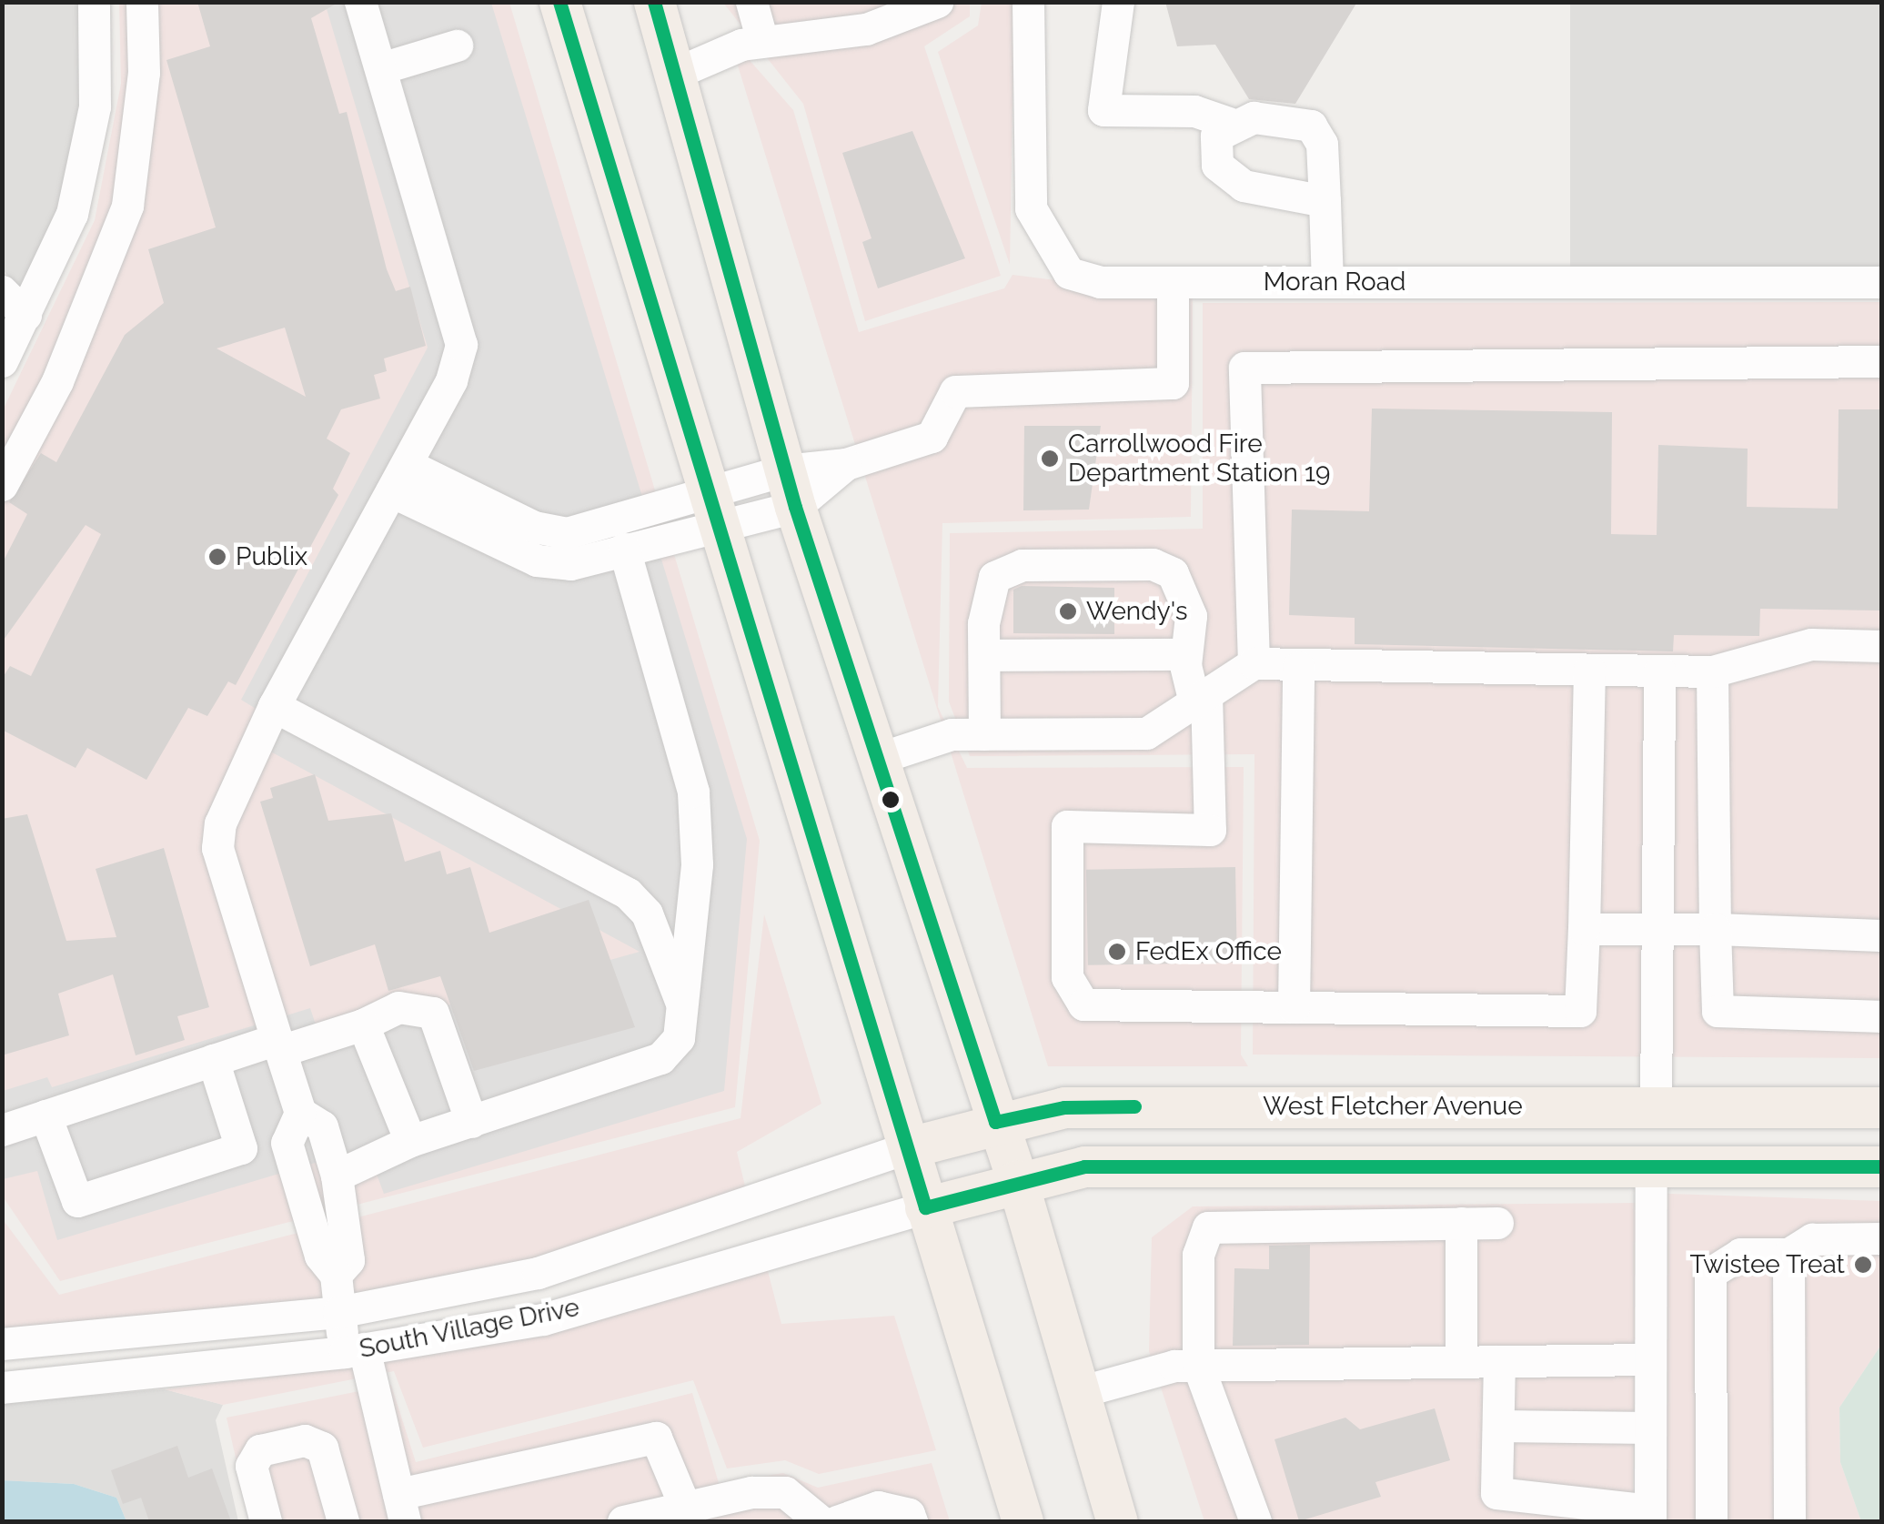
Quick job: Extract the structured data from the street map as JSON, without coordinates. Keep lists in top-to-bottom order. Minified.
{"streets":{"main road":["West Fletcher Avenue"],"street":["Moran Road","South Village Drive"]},"crossings":[["West Fletcher Avenue","South Village Drive"]],"places":["Carrollwood Fire Department Station 19","Publix","Wendy's","FedEx Office","Twistee Treat"]}
